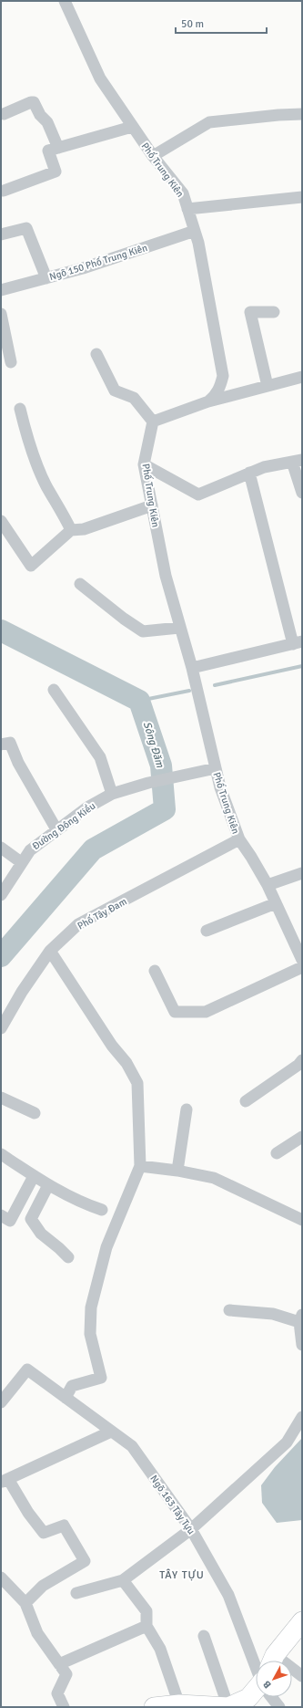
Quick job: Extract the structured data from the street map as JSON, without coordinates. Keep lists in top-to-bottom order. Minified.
{"streets":{"street":["Phố Trung Kiên","Ngõ 150 Phố Trung Kiên","Đường Đông Kiều","Phố Tây Đam","Ngõ 163 Tây Tựu"]},"crossings":[["Phố Trung Kiên","Ngõ 150 Phố Trung Kiên"],["Phố Trung Kiên","Đường Đông Kiều"],["Phố Trung Kiên","Phố Tây Đam"]],"districts":["TÂY TỰU"],"water":["Sông Đăm"],"scale_bar":"50 m","north":"bottom left"}
